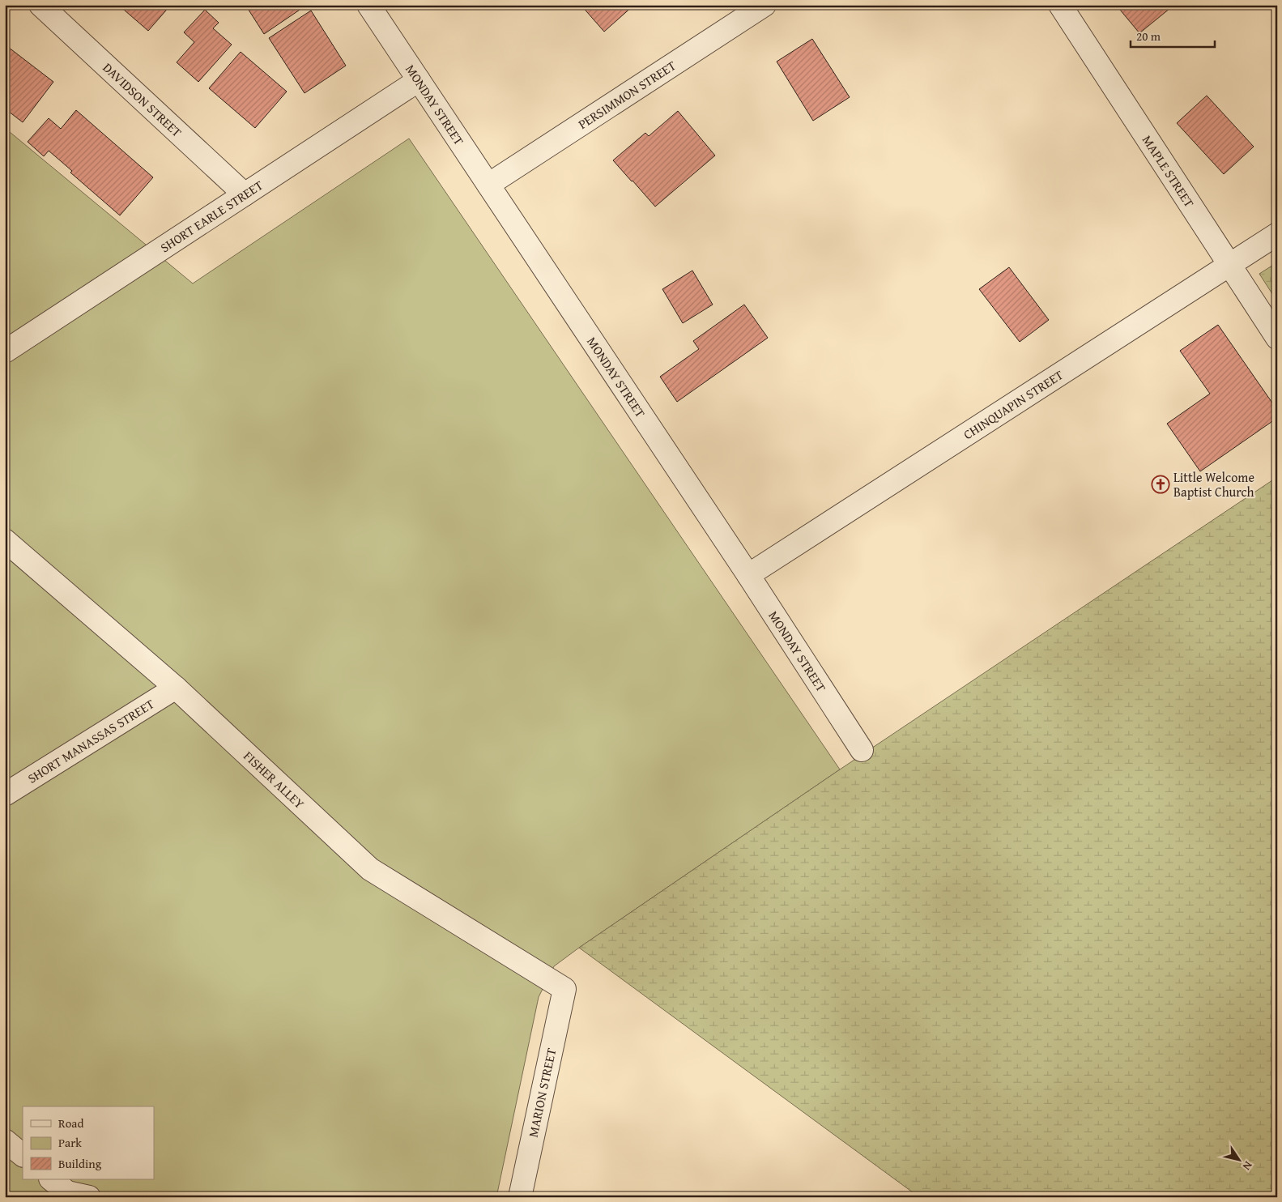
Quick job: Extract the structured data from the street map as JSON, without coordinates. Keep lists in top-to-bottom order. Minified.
{"streets":{"street":["PERSIMMON STREET","DAVIDSON STREET","MONDAY STREET","MAPLE STREET","SHORT EARLE STREET","CHINQUAPIN STREET","SHORT MANASSAS STREET","FISHER ALLEY","MARION STREET"]},"crossings":[["PERSIMMON STREET","MONDAY STREET"],["DAVIDSON STREET","SHORT EARLE STREET"],["MONDAY STREET","SHORT EARLE STREET"],["MONDAY STREET","CHINQUAPIN STREET"],["MAPLE STREET","CHINQUAPIN STREET"],["SHORT MANASSAS STREET","FISHER ALLEY"],["FISHER ALLEY","MARION STREET"]],"places":{"church":["Little Welcome Baptist Church"]},"legend":["Road","Park","Building"],"scale_bar":"20 m","north":"bottom right"}
